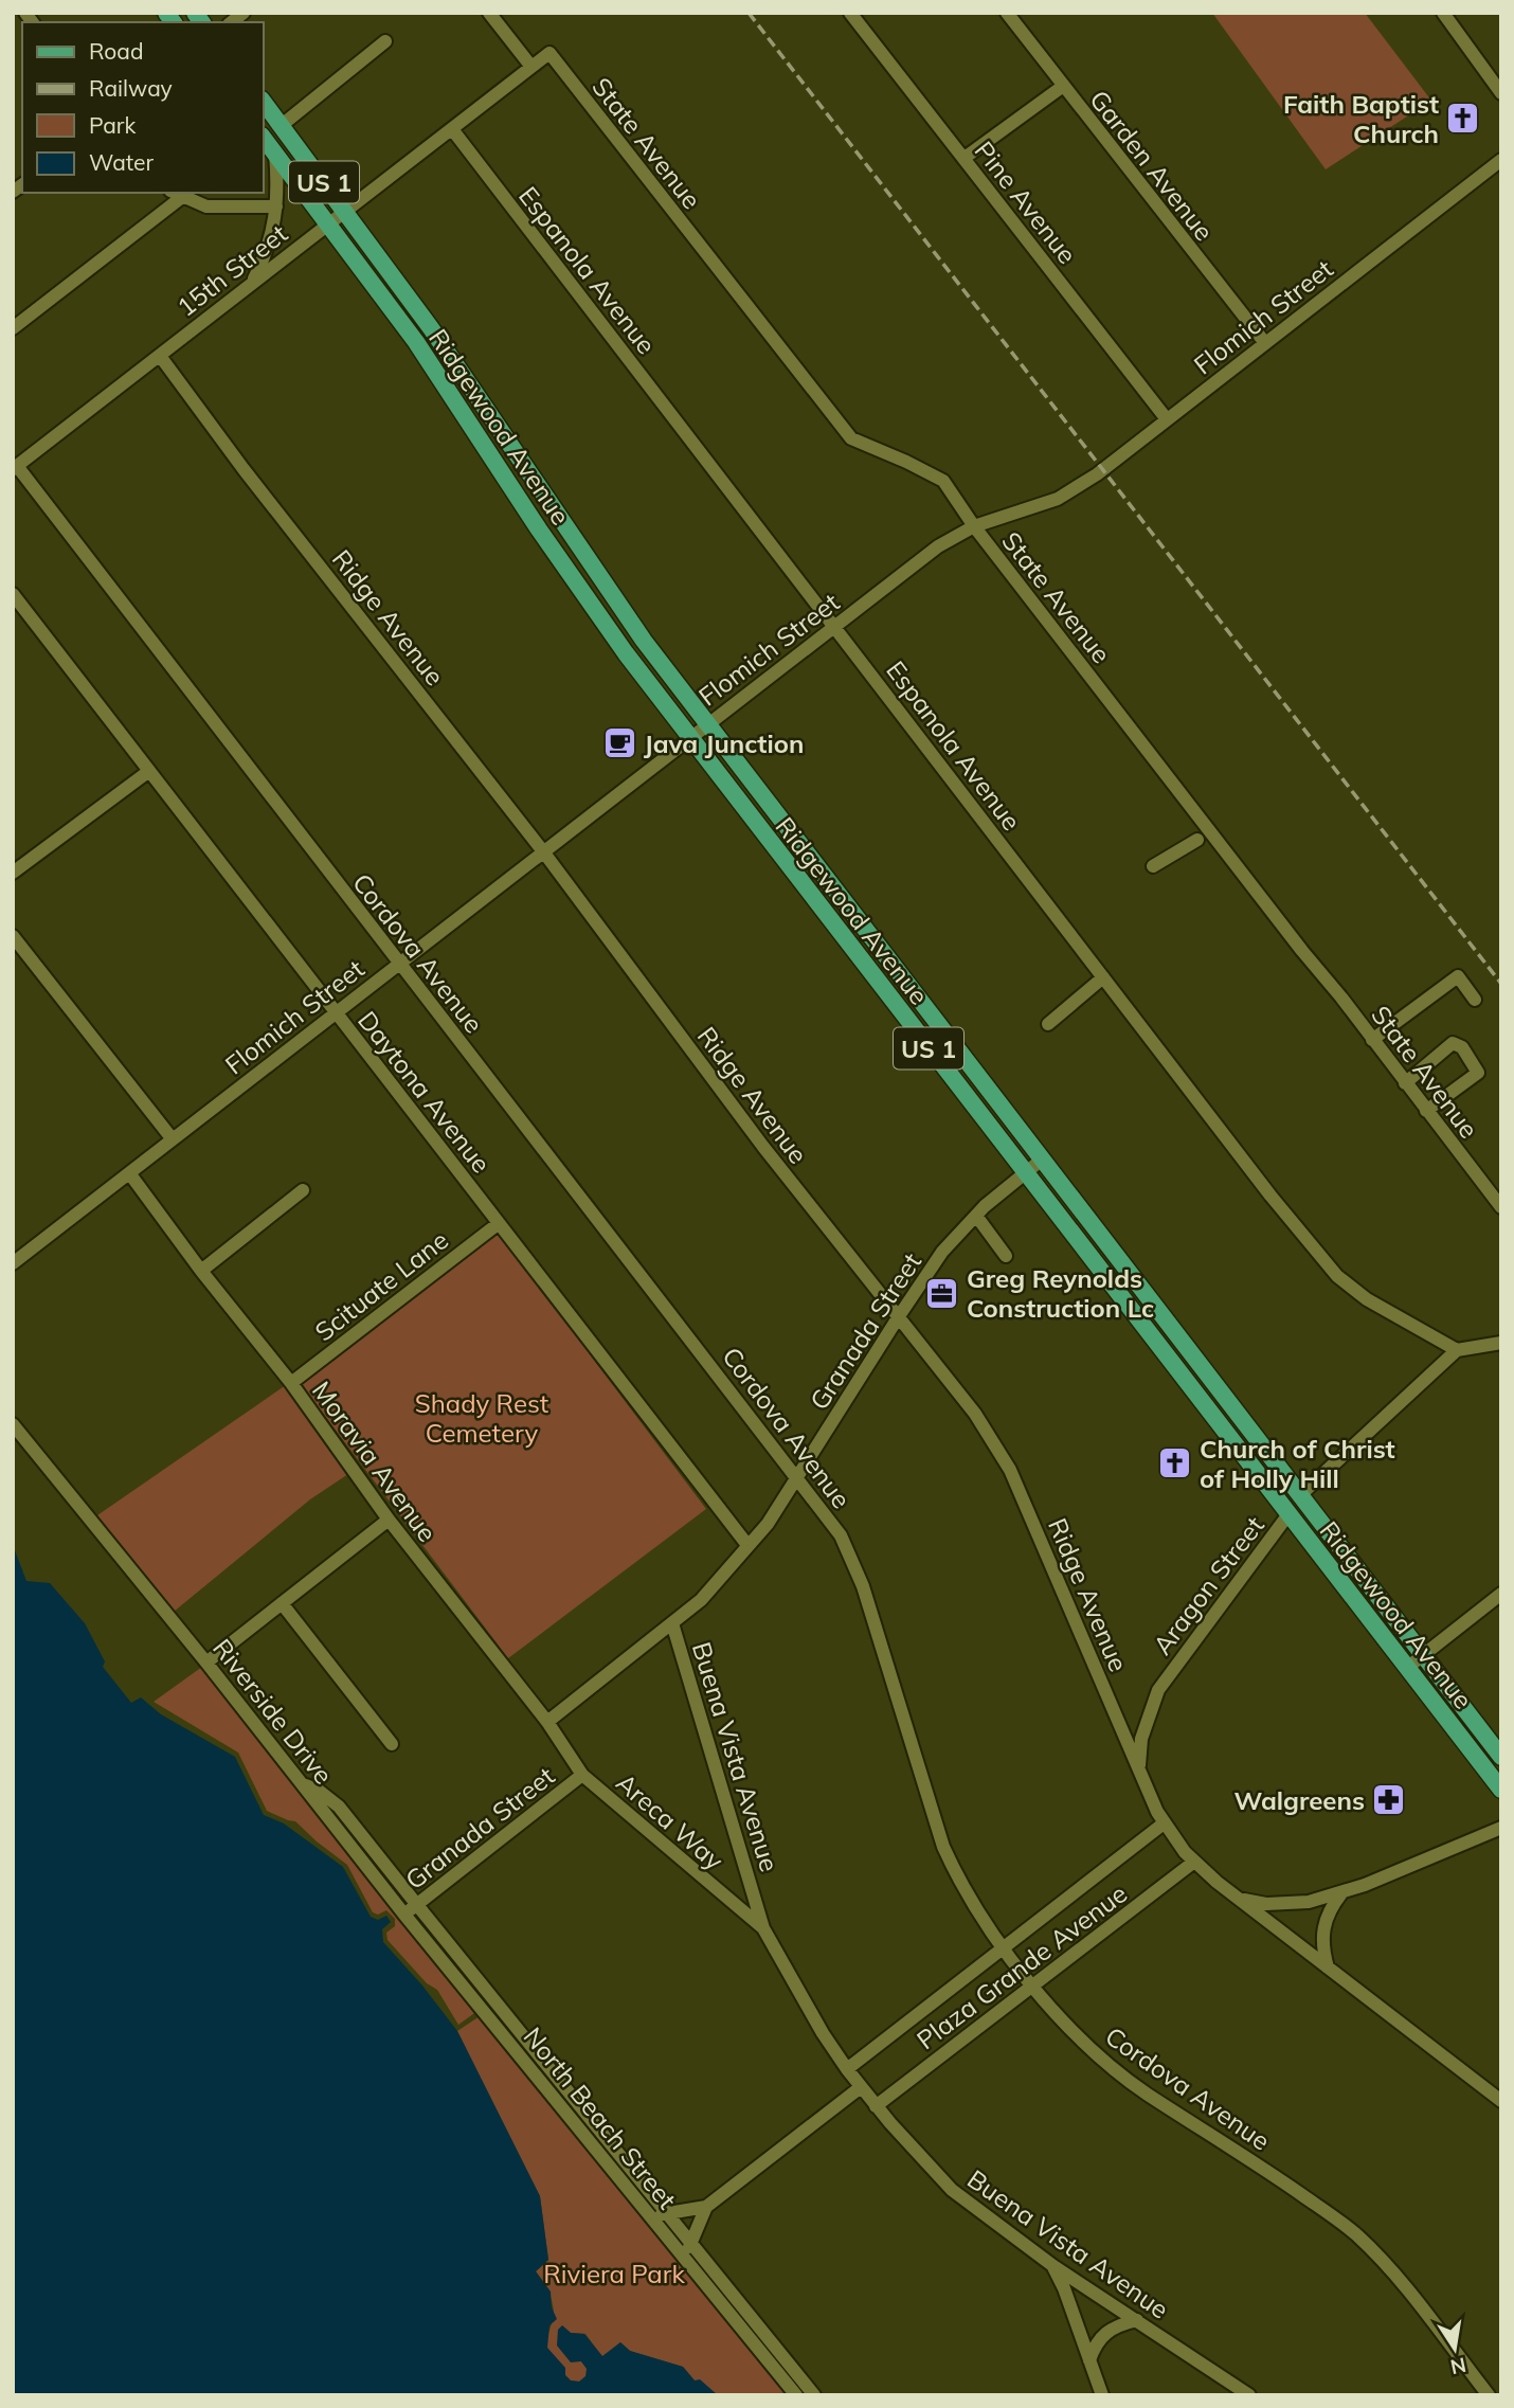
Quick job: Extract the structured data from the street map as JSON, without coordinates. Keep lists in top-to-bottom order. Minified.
{"streets":{"main road":["US 1","Ridgewood Avenue"],"street":["State Avenue","Garden Avenue","Pine Avenue","15th Street","Espanola Avenue","Flomich Street","Ridge Avenue","Cordova Avenue","Daytona Avenue","Scituate Lane","Granada Street","Moravia Avenue","Aragon Street","Riverside Drive","Buena Vista Avenue","Areca Way","Plaza Grande Avenue","North Beach Street"]},"crossings":[["State Avenue","15th Street"],["State Avenue","Flomich Street"],["Garden Avenue","Flomich Street"],["US 1","15th Street"],["US 1","Ridgewood Avenue"],["Pine Avenue","Flomich Street"],["15th Street","Espanola Avenue"],["15th Street","Ridgewood Avenue"],["15th Street","Ridge Avenue"],["15th Street","Cordova Avenue"],["Espanola Avenue","Flomich Street"],["Flomich Street","Ridgewood Avenue"],["Flomich Street","Ridge Avenue"],["Flomich Street","Cordova Avenue"],["Flomich Street","Daytona Avenue"],["Flomich Street","Moravia Avenue"],["Ridgewood Avenue","Granada Street"],["Ridgewood Avenue","Aragon Street"],["Ridge Avenue","Granada Street"],["Ridge Avenue","Aragon Street"],["Ridge Avenue","Plaza Grande Avenue"],["Cordova Avenue","Granada Street"],["Cordova Avenue","Plaza Grande Avenue"],["Daytona Avenue","Scituate Lane"],["Daytona Avenue","Granada Street"],["Scituate Lane","Moravia Avenue"],["Granada Street","Moravia Avenue"],["Granada Street","Riverside Drive"],["Granada Street","Buena Vista Avenue"],["Granada Street","Areca Way"],["Moravia Avenue","Areca Way"],["Riverside Drive","North Beach Street"],["Buena Vista Avenue","Areca Way"],["Buena Vista Avenue","Plaza Grande Avenue"]],"parks":["Shady Rest Cemetery","Riviera Park"],"places":{"church":["Faith Baptist Church","Church of Christ of Holly Hill"],"cafe":["Java Junction"],"office":["Greg Reynolds Construction Lc"],"pharmacy":["Walgreens"]},"legend":["Road","Railway","Park","Water"],"north":"bottom"}
